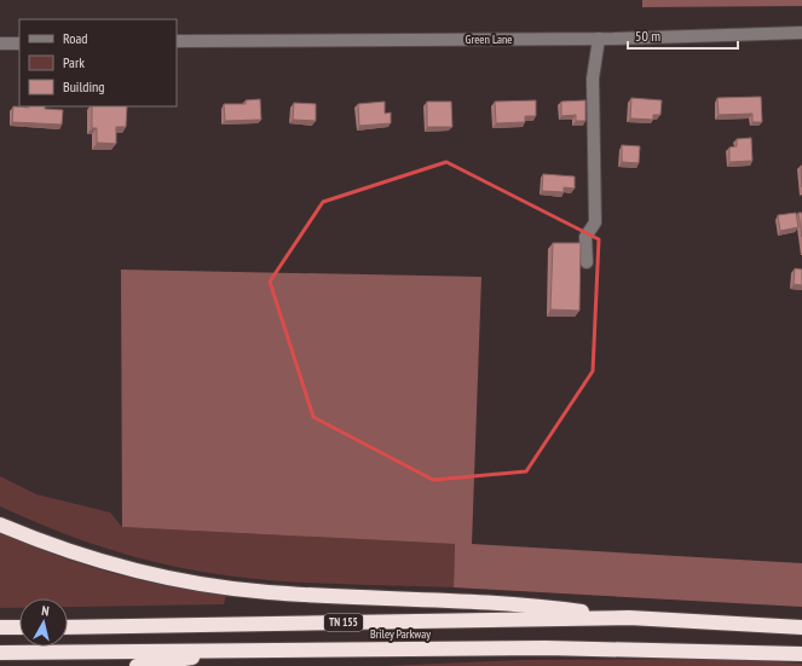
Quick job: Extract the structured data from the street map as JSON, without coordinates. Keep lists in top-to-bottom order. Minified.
{"streets":{"highway":["TN 155","Briley Parkway"],"street":["Green Lane"]},"legend":["Road","Park","Building"],"scale_bar":"50 m","north":"top"}
